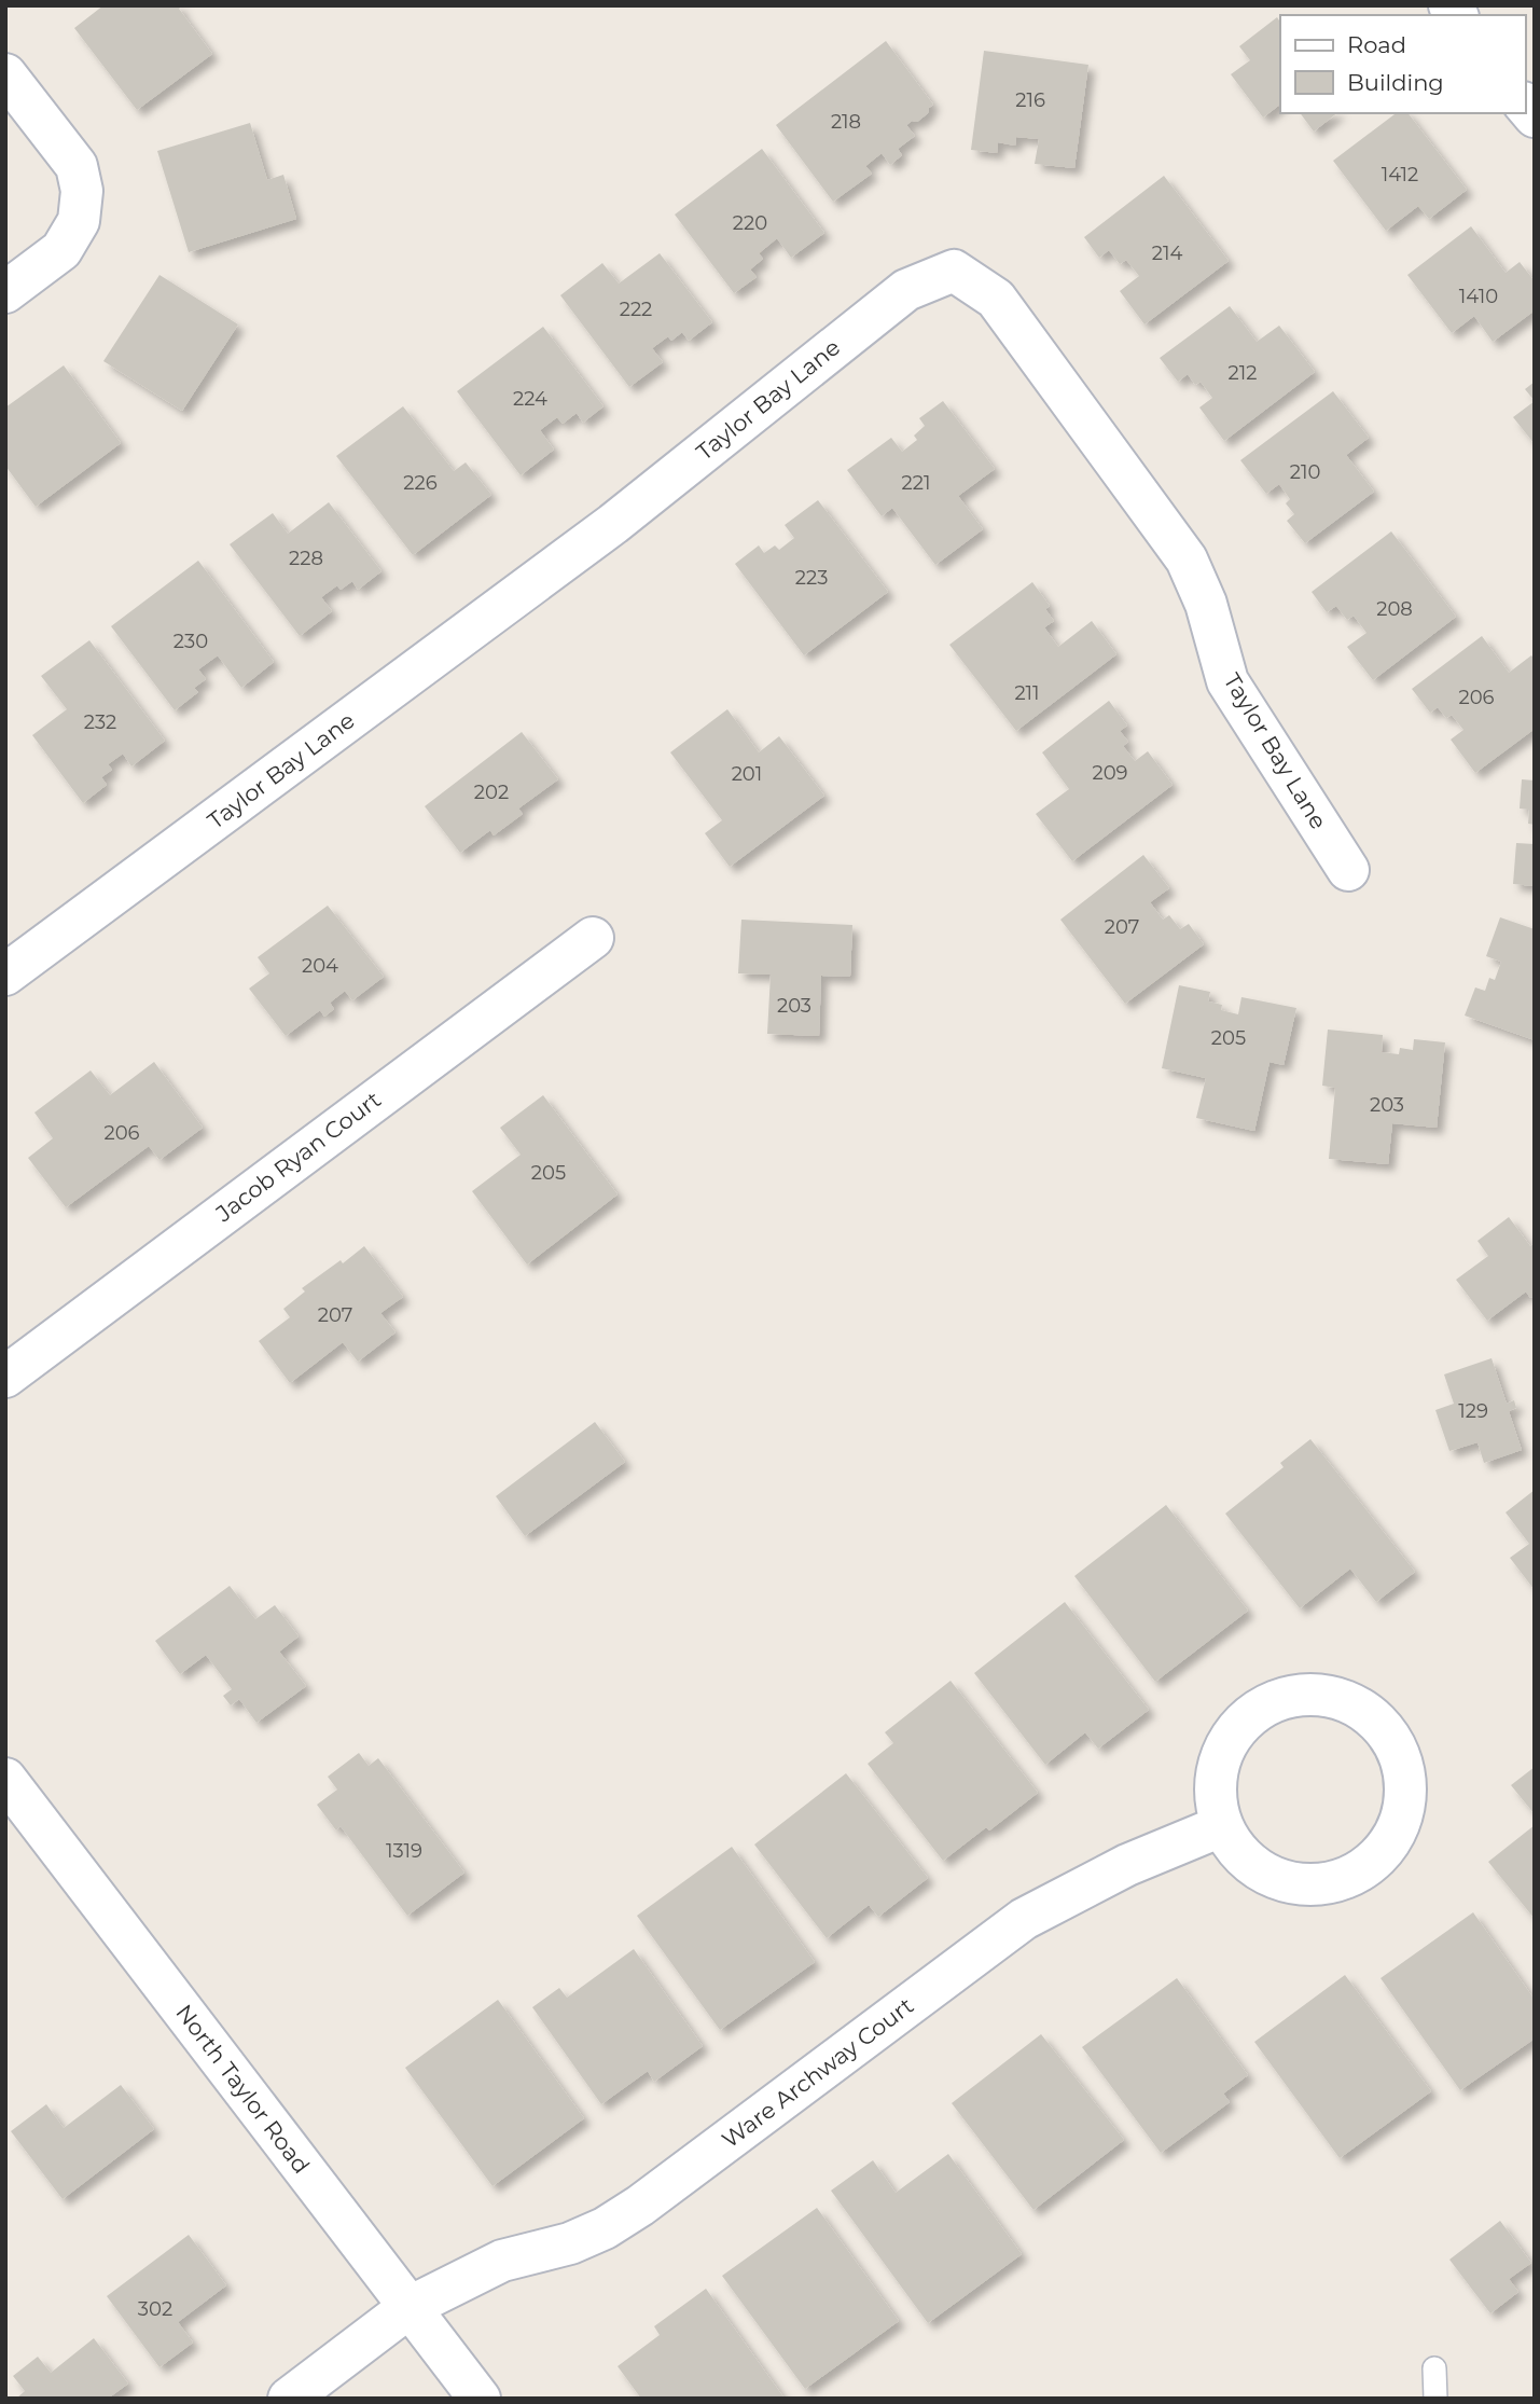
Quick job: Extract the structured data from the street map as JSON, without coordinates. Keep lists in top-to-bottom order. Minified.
{"streets":{"street":["Taylor Bay Lane","Jacob Ryan Court","Ware Archway Court","North Taylor Road"]},"crossings":[["Ware Archway Court","North Taylor Road"]],"house_numbers":["216","218","1412","220","214","1410","222","212","224","210","226","221","228","223","208","230","211","206","232","209","201","202","207","204","203","205","203","206","205","207","129","1319","302"],"legend":["Road","Building"]}
